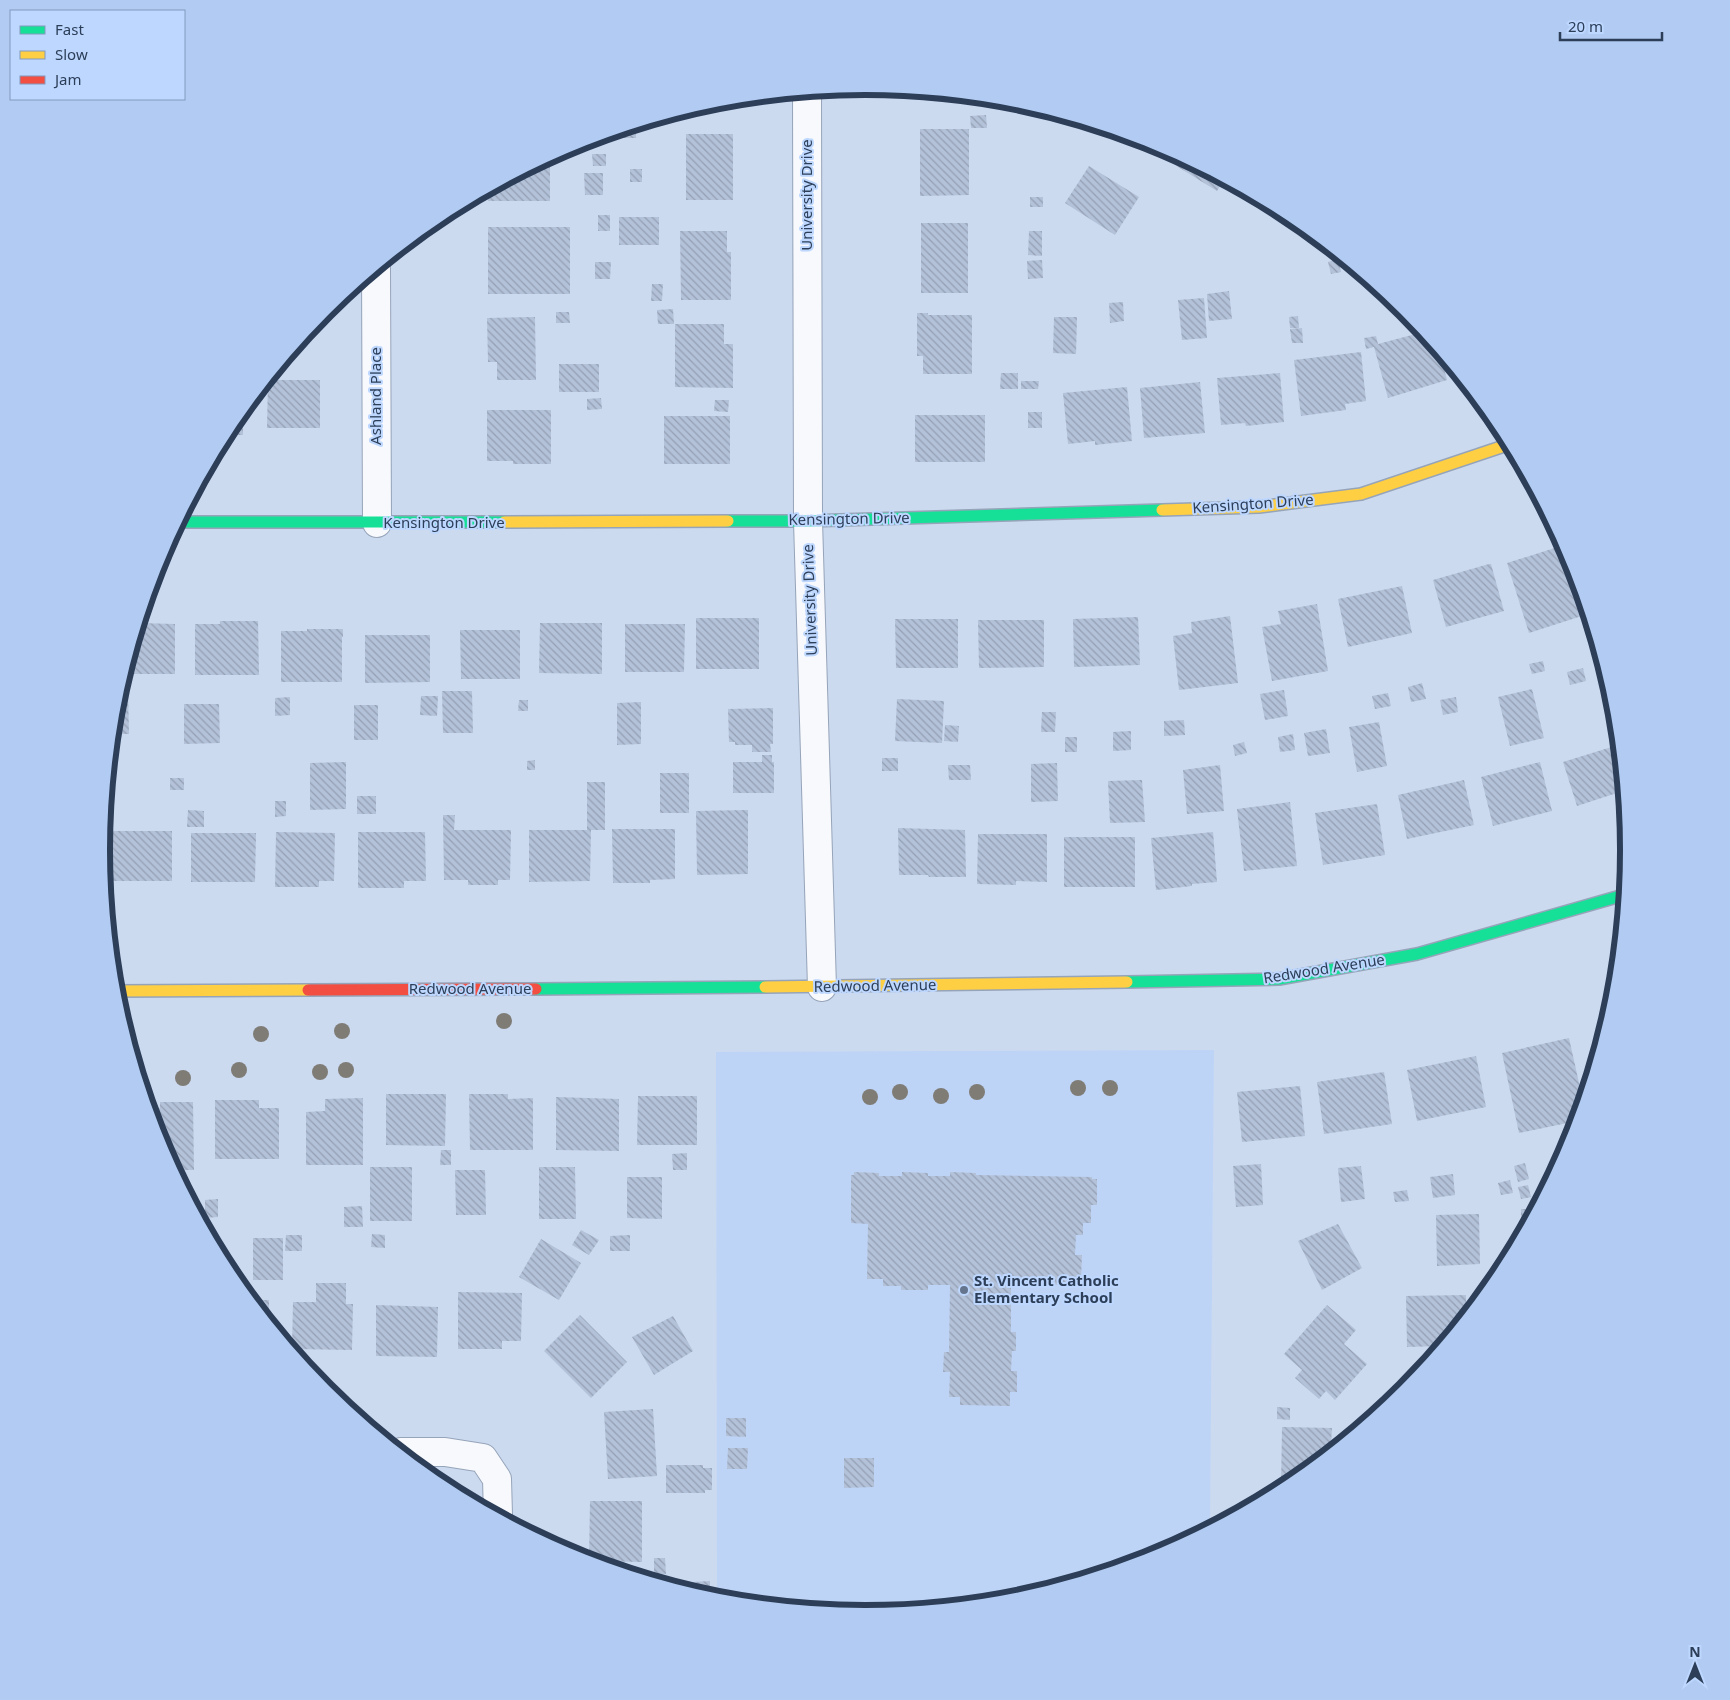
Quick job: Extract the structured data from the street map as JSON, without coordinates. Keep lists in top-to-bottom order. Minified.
{"streets":{"street":["University Drive","Ashland Place","Kensington Drive","Redwood Avenue"]},"crossings":[["University Drive","Kensington Drive"],["University Drive","Redwood Avenue"],["Ashland Place","Kensington Drive"]],"places":["St. Vincent Catholic Elementary School"],"legend":["Fast","Slow","Jam"],"scale_bar":"20 m","north":"top"}
